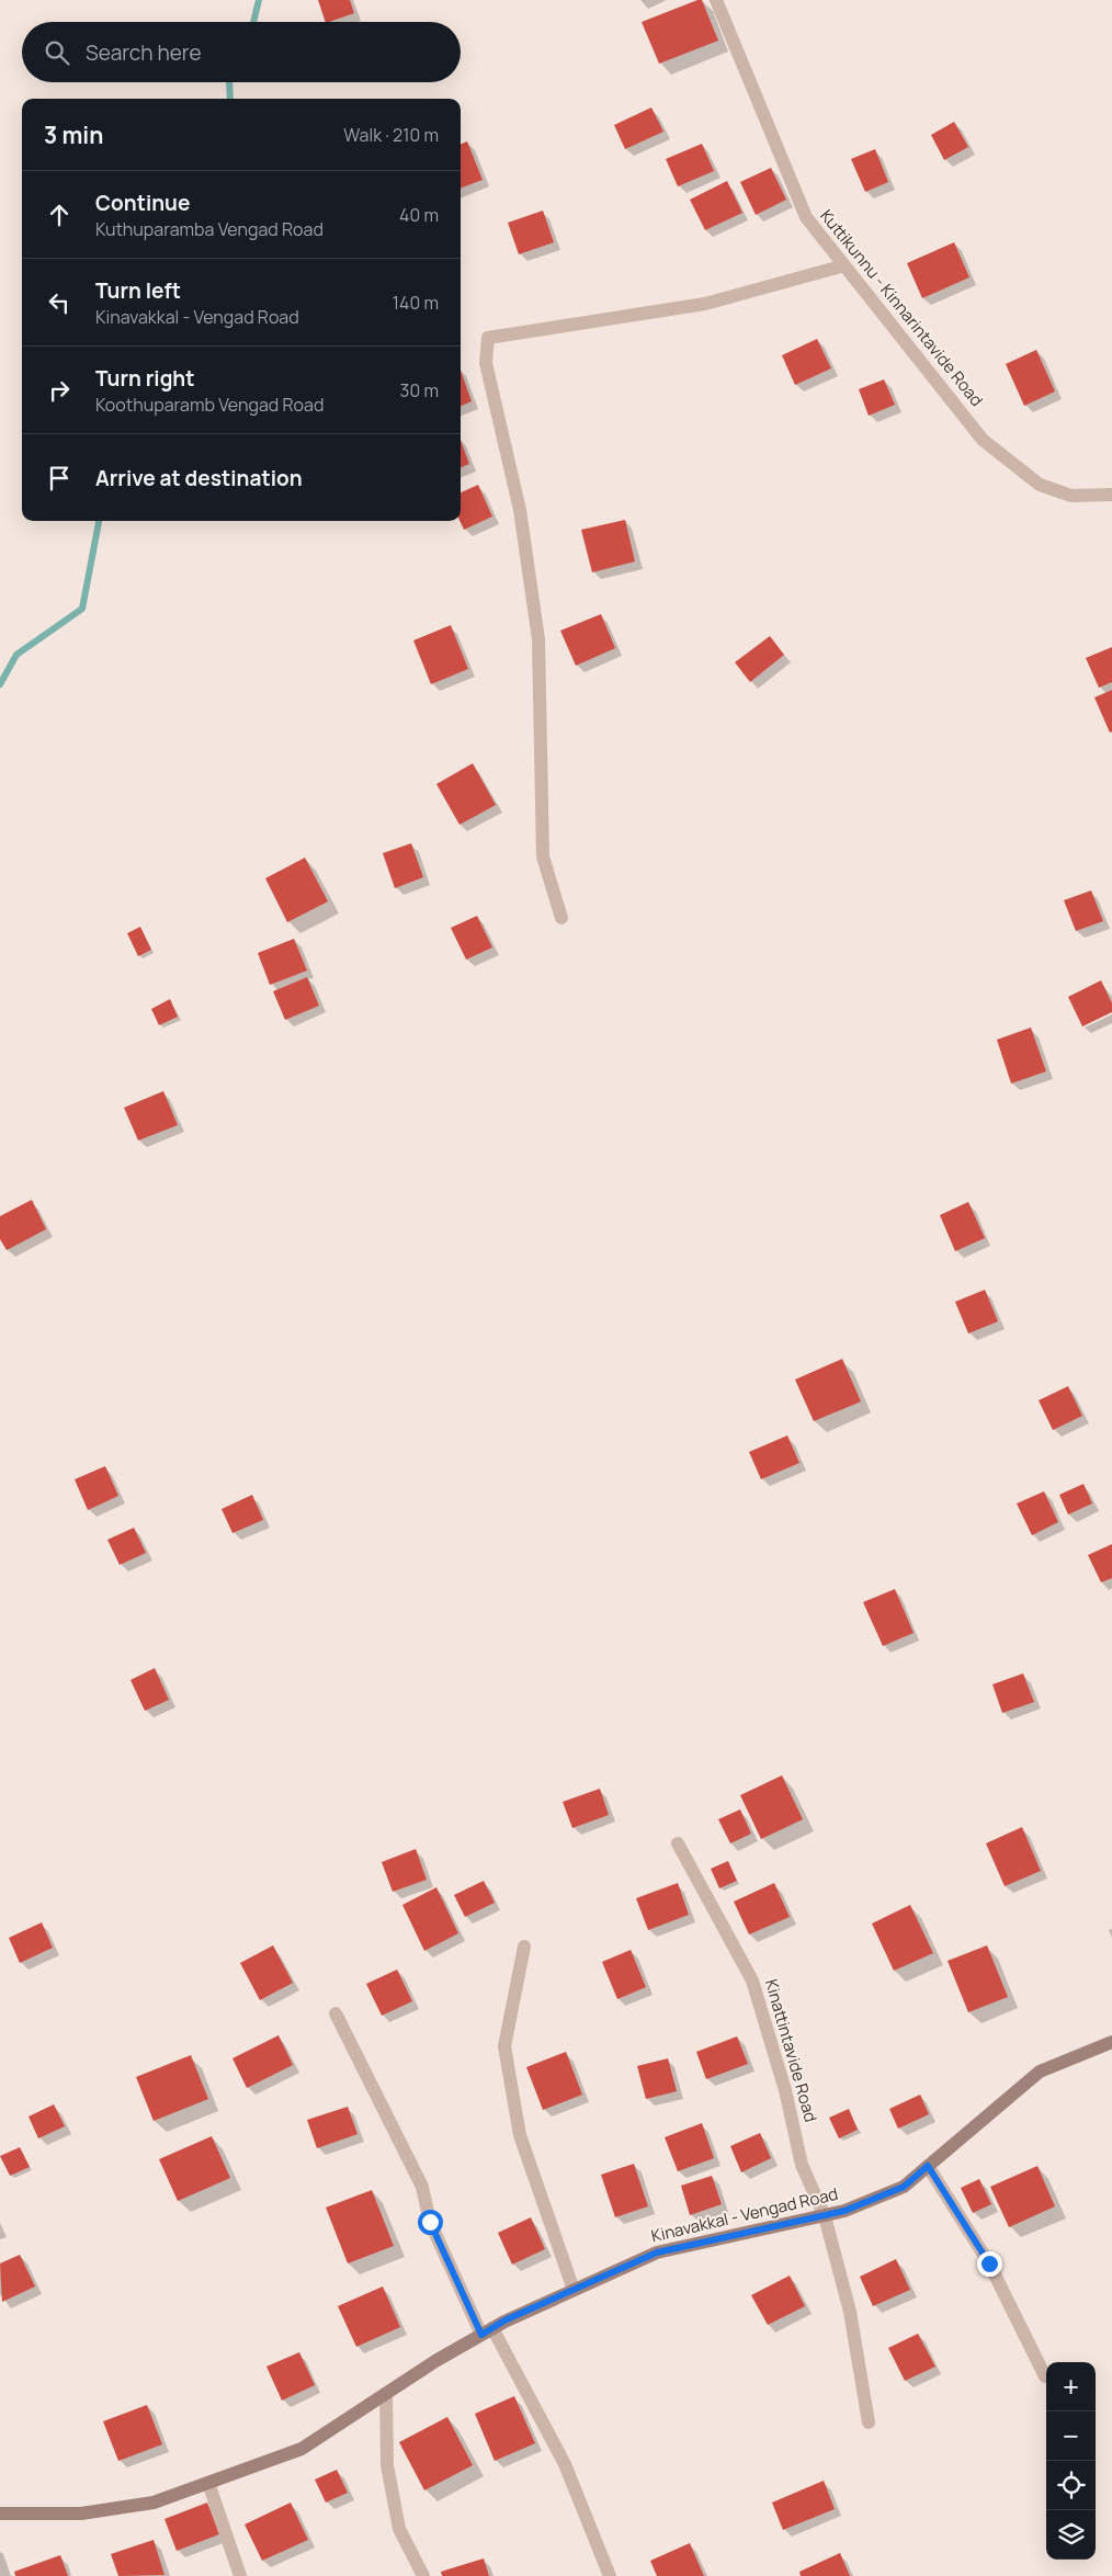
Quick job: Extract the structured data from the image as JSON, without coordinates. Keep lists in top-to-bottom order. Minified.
{"streets":{"main road":["Kinavakkal - Vengad Road"],"street":["Kuttikunnu - Kinnarintavide Road","Kinattintavide Road"]},"crossings":[["Kinattintavide Road","Kinavakkal - Vengad Road"]],"page":{"search":"Search here","heading":["3 min","Walk · 210 m"],"list":[["Continue","Kuthuparamba Vengad Road","40 m"],["Turn left","Kinavakkal - Vengad Road","140 m"],["Turn right","Koothuparamb Vengad Road","30 m"],"Arrive at destination"],"map_buttons":["+","−"]}}
